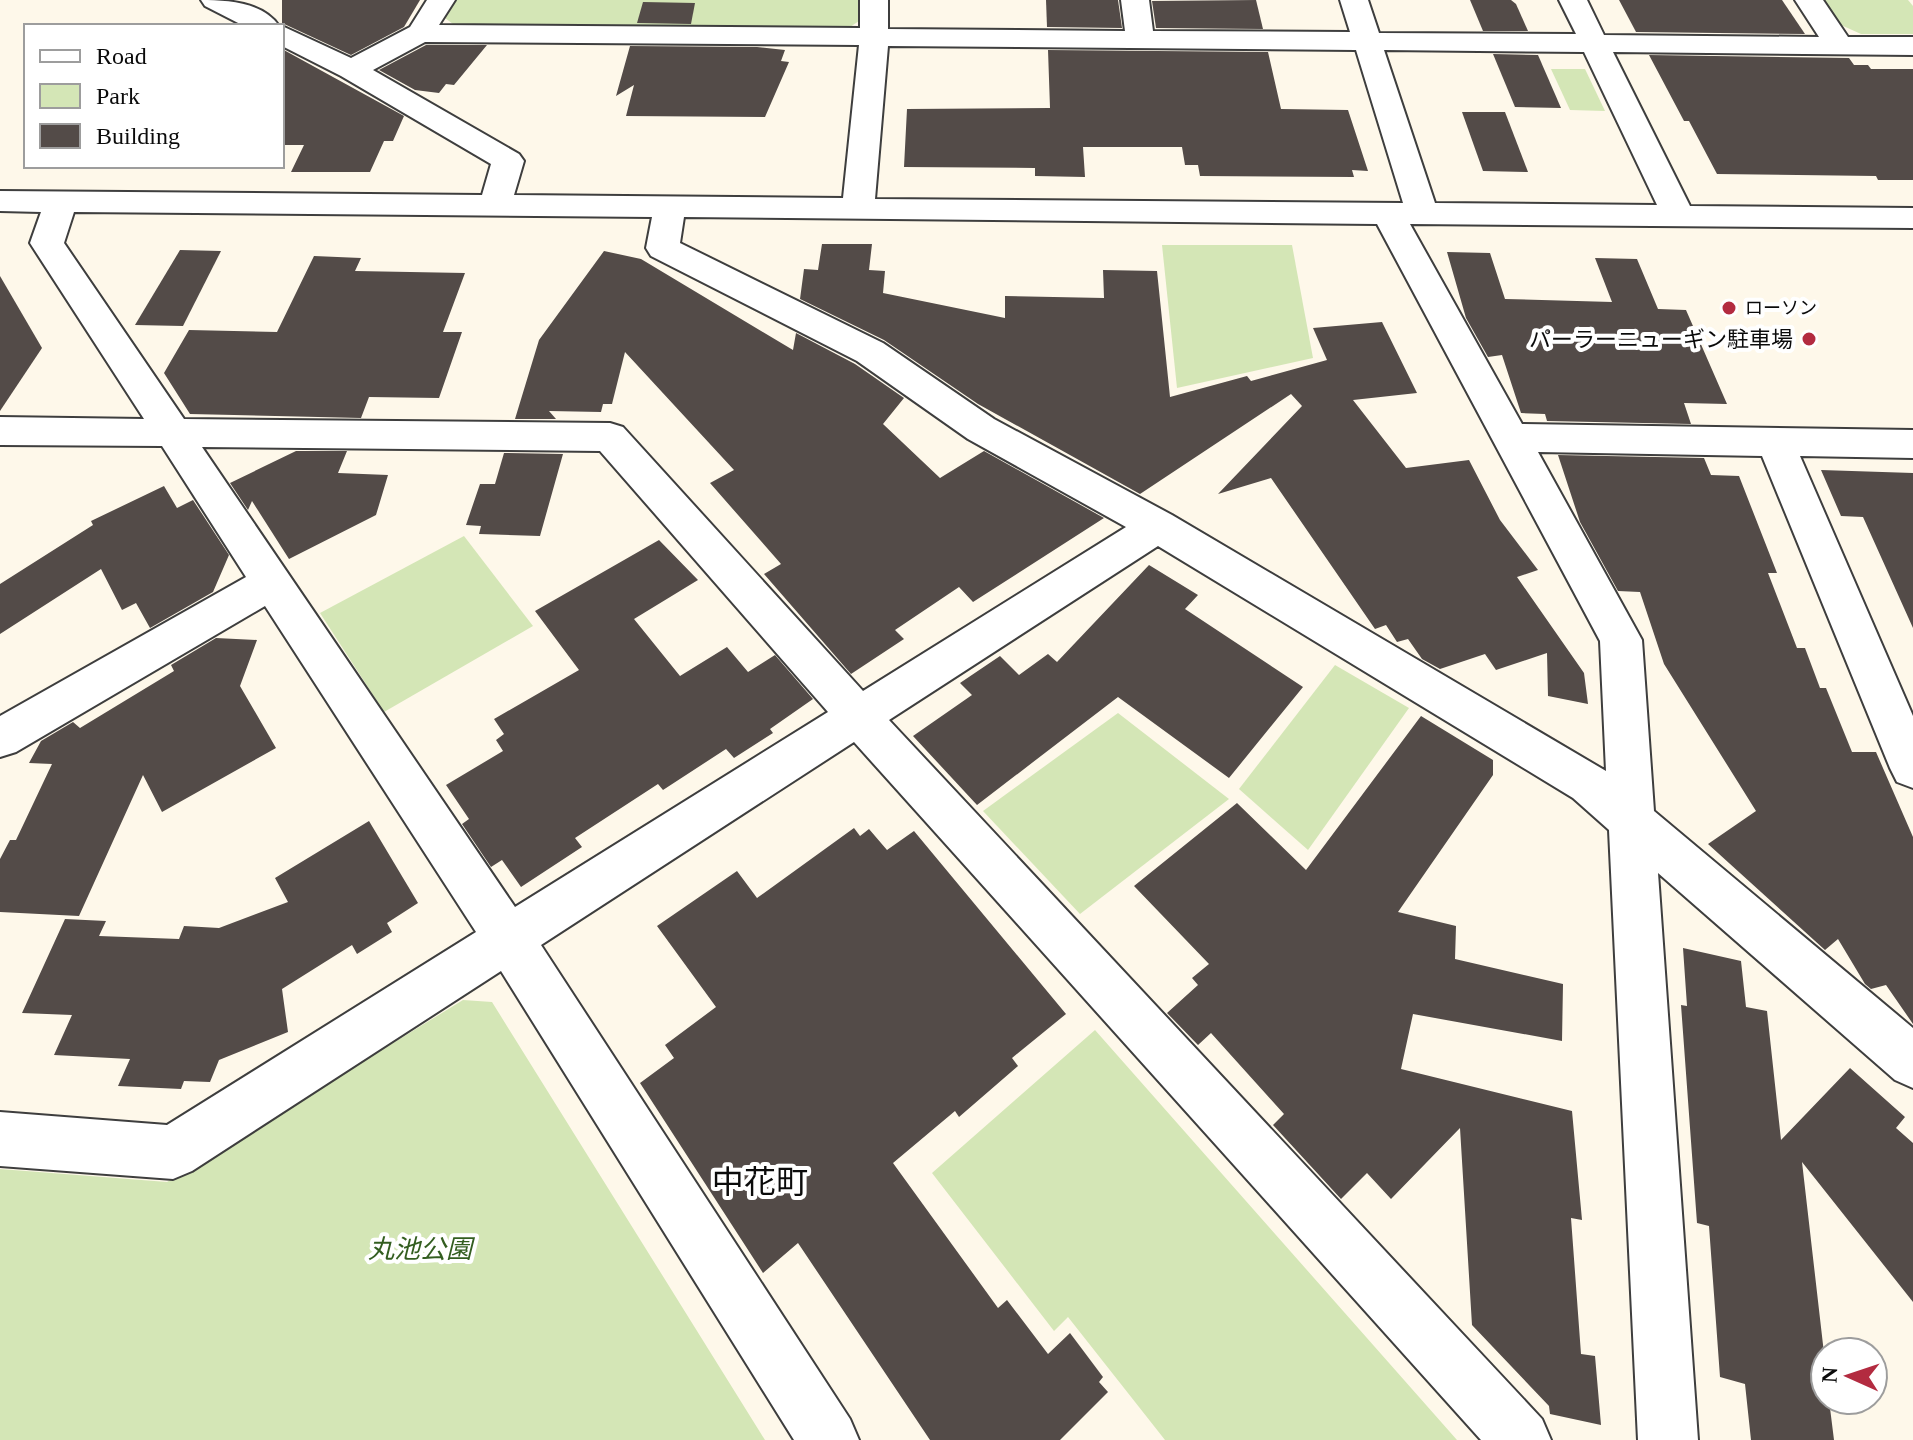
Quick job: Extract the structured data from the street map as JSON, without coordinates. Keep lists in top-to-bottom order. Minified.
{"districts":["中花町"],"parks":["丸池公園"],"places":["ローソン","パーラーニューギン駐車場"],"legend":["Road","Park","Building"],"north":"left"}
